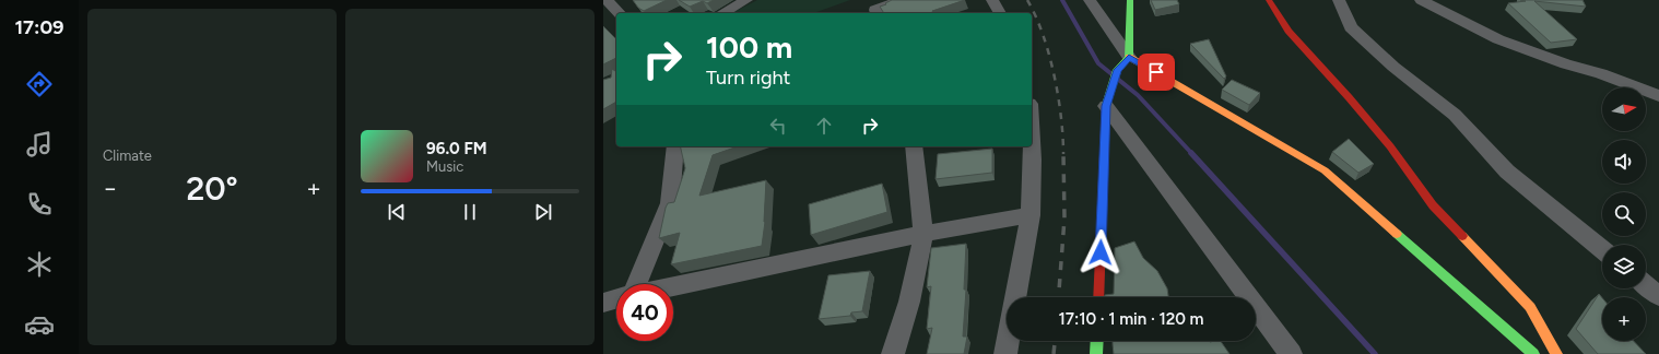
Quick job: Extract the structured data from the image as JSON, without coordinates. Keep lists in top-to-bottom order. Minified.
{"north":"right","page":{"tabs":"17:09","tile":"Climate","turn":["100 m","Turn right"],"map_buttons":"+","song":["96.0 FM","Music"],"heat":["−","20°","+"],"limit":"40","trip":"17:10 · 1 min · 120 m"}}
